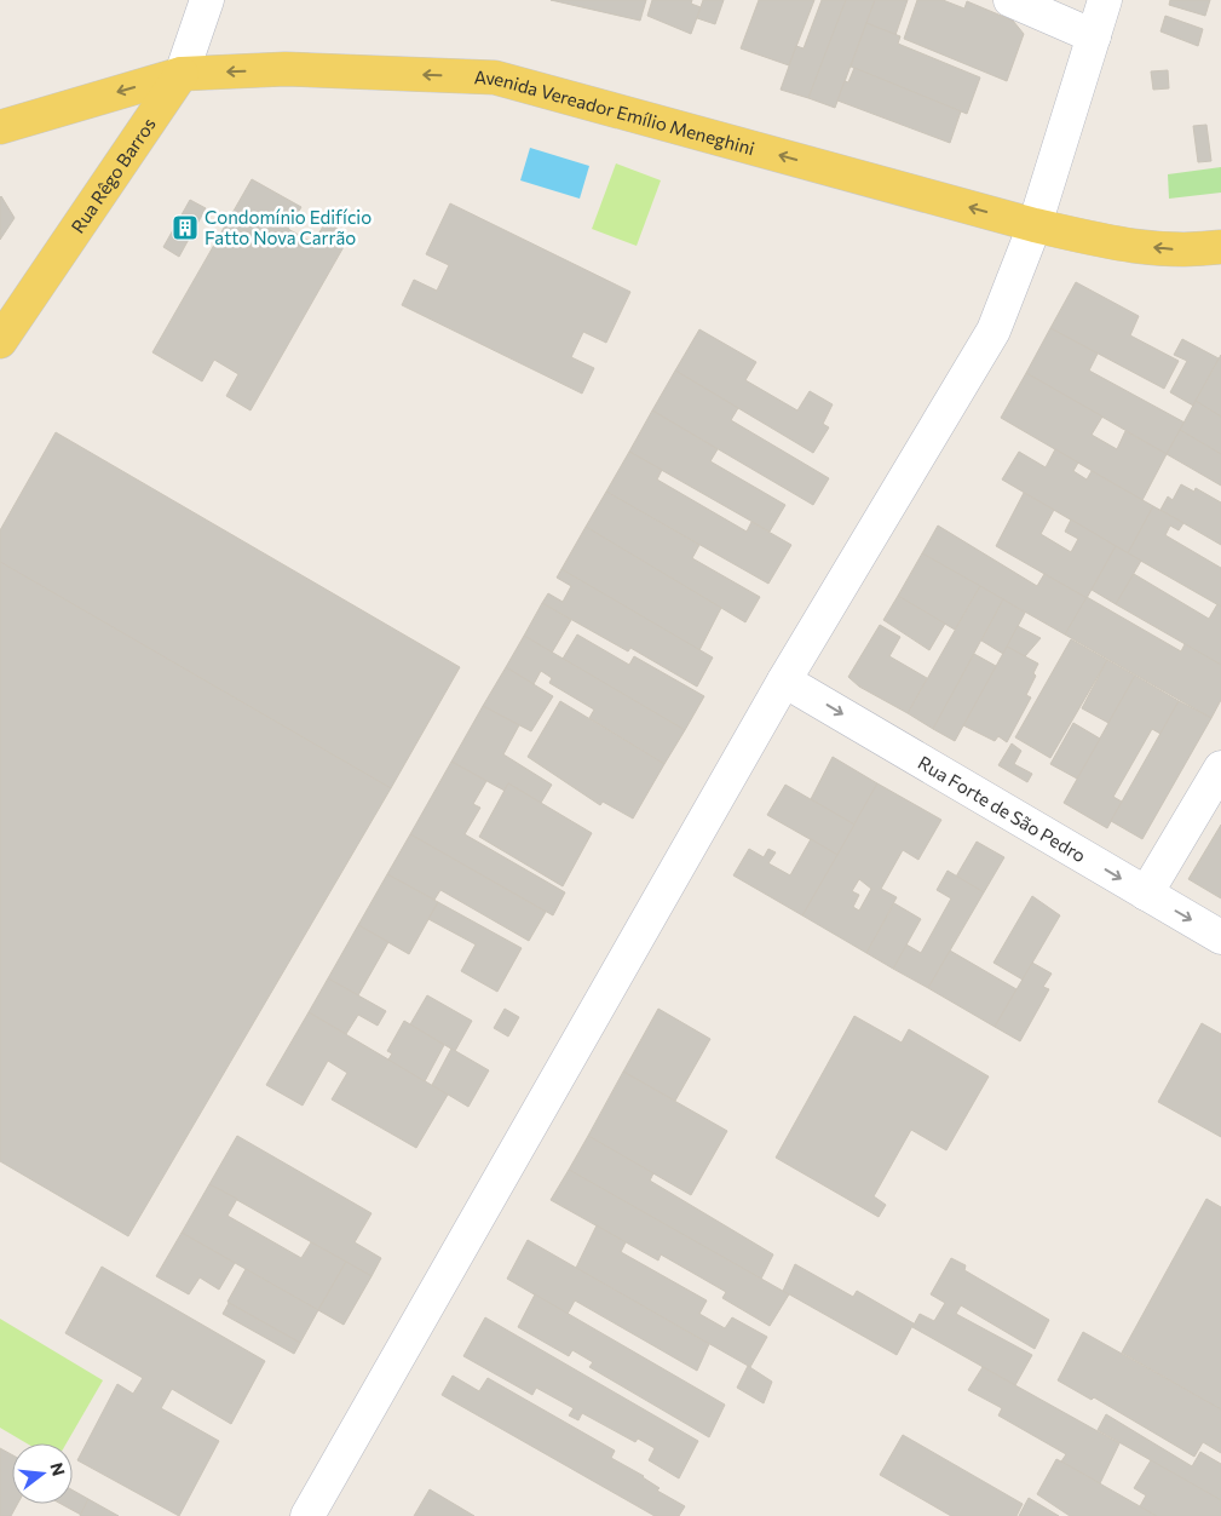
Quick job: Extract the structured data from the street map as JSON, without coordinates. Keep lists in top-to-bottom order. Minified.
{"streets":{"main road":["Avenida Vereador Emílio Meneghini","Rua Rêgo Barros"],"street":["Rua Forte de São Pedro"]},"crossings":[["Avenida Vereador Emílio Meneghini","Rua Rêgo Barros"]],"one_way":["Avenida Vereador Emílio Meneghini","Rua Forte de São Pedro"],"places":{"building":["Condomínio Edifício Fatto Nova Carrão"]},"north":"right"}
